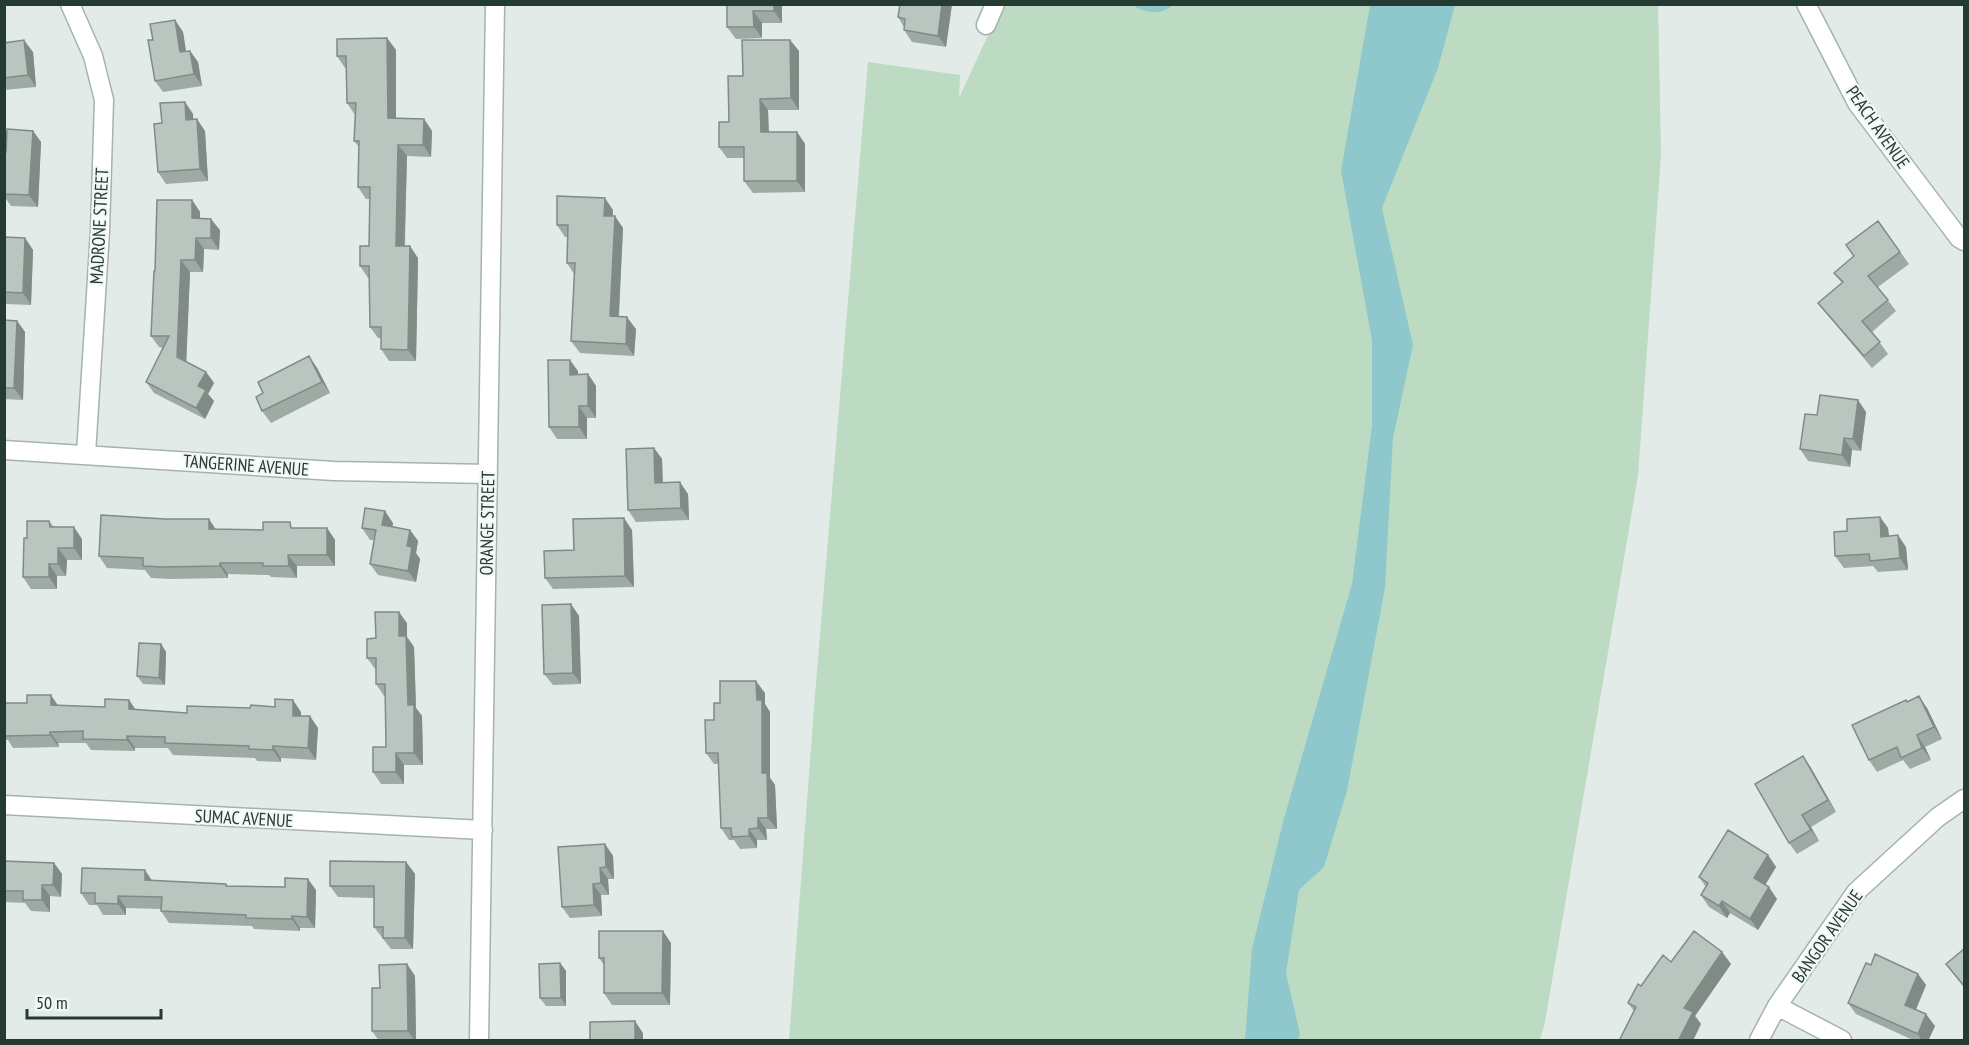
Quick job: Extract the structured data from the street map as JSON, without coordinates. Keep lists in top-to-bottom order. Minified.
{"streets":{"street":["PEACH AVENUE","MADRONE STREET","TANGERINE AVENUE","ORANGE STREET","SUMAC AVENUE","BANGOR AVENUE"]},"crossings":[["MADRONE STREET","TANGERINE AVENUE"],["TANGERINE AVENUE","ORANGE STREET"],["ORANGE STREET","SUMAC AVENUE"]],"scale_bar":"50 m"}
